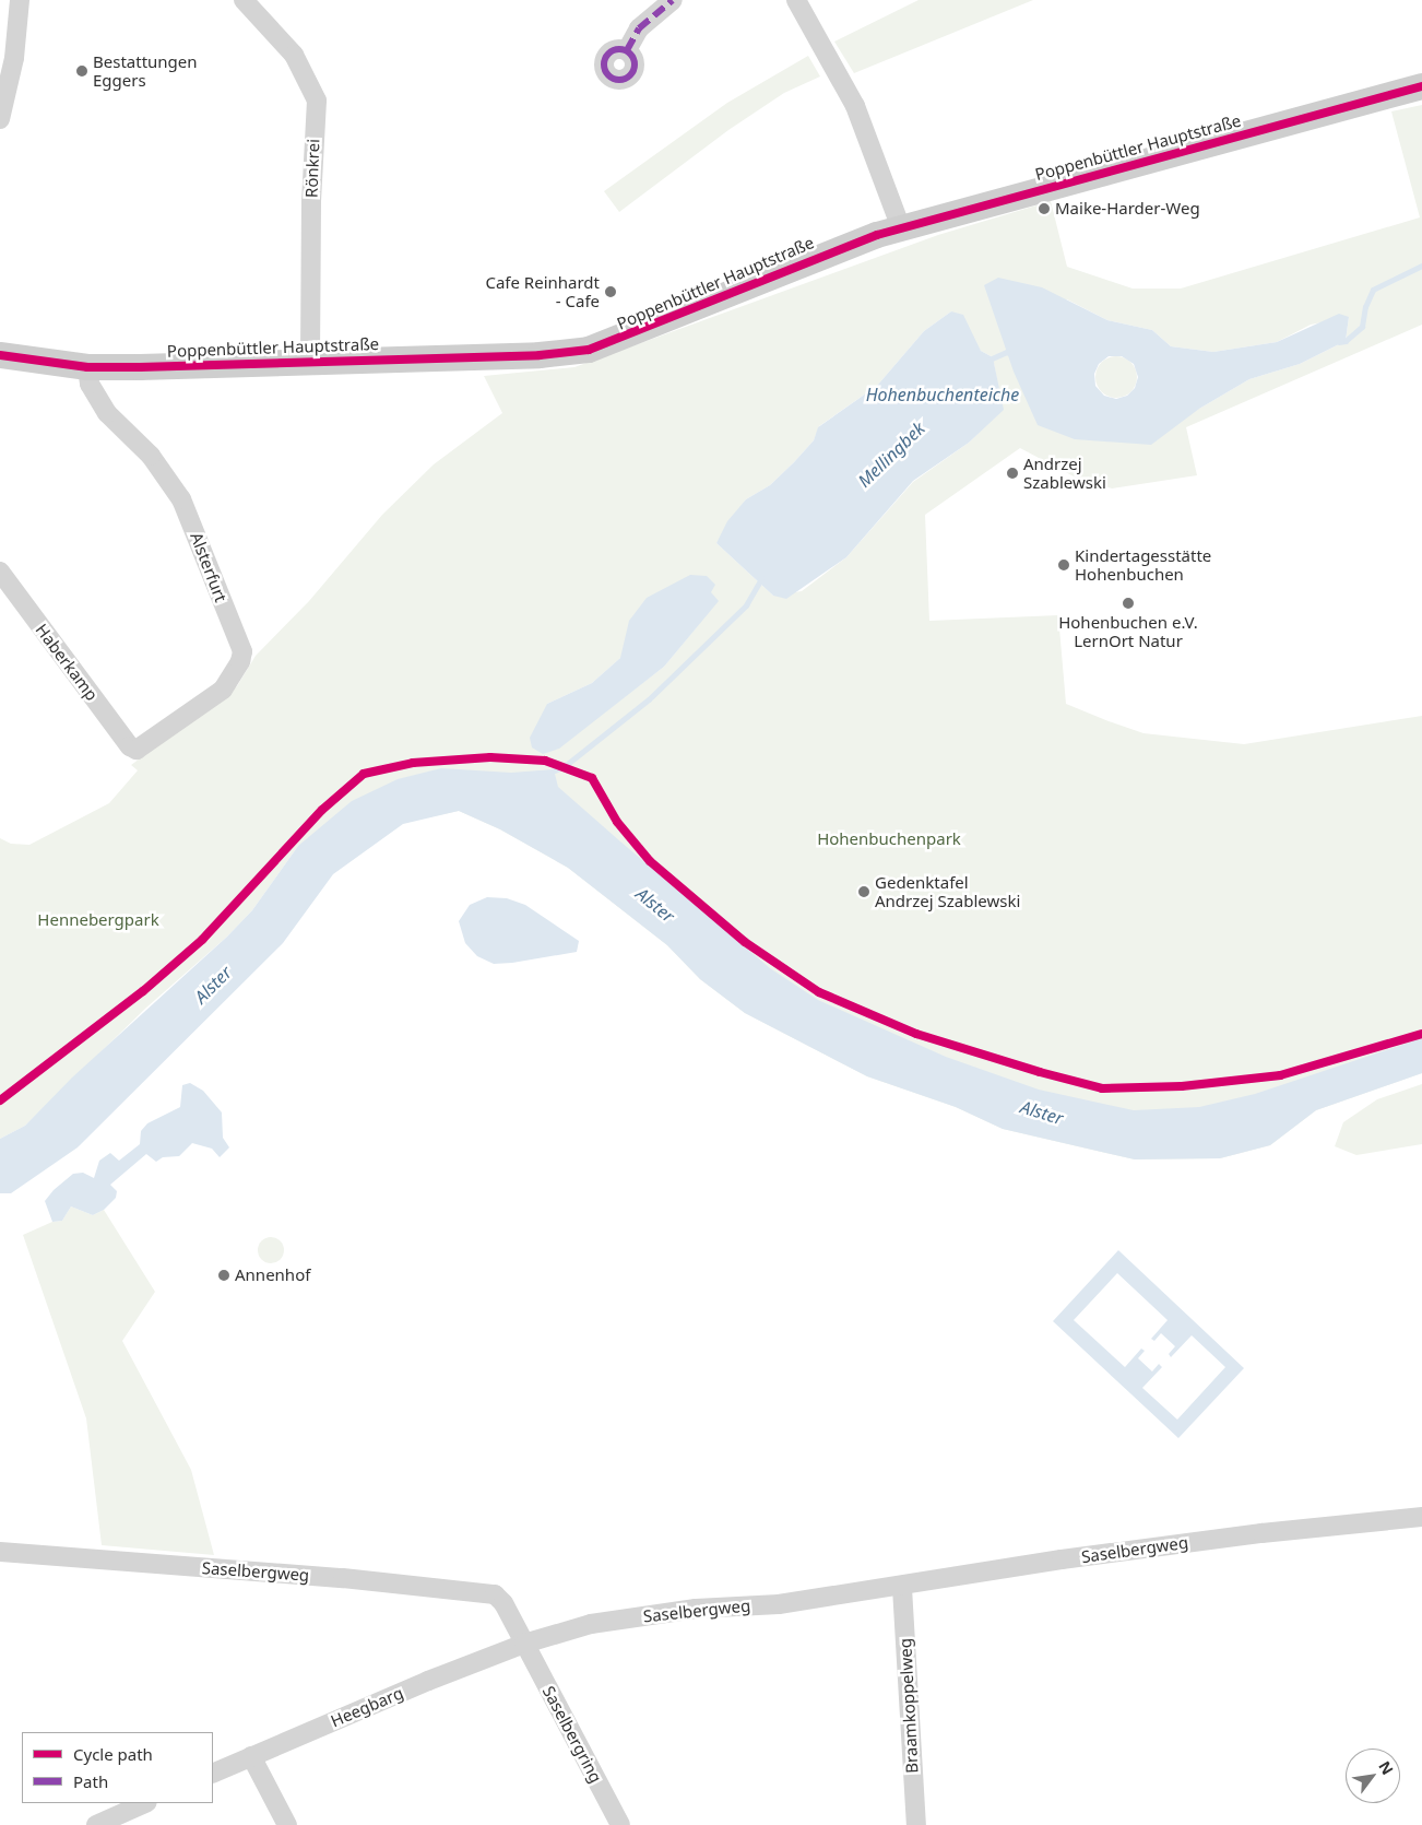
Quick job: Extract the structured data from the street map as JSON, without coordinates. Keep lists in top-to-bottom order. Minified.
{"streets":{"street":["Poppenbüttler Hauptstraße","Rönkrei","Alsterfurt","Haberkamp","Saselbergweg","Braamkoppelweg","Heegbarg","Saselbergring"]},"crossings":[["Poppenbüttler Hauptstraße","Rönkrei"],["Poppenbüttler Hauptstraße","Alsterfurt"],["Alsterfurt","Haberkamp"],["Saselbergweg","Braamkoppelweg"],["Saselbergweg","Heegbarg"],["Saselbergweg","Saselbergring"],["Heegbarg","Saselbergring"]],"water":["Hohenbuchenteiche","Mellingbek","Alster"],"parks":["Hohenbuchenpark","Hennebergpark"],"places":["Bestattungen Eggers","Maike-Harder-Weg","Cafe Reinhardt - Cafe","Andrzej Szablewski","Kindertagesstätte Hohenbuchen","Hohenbuchen e.V. LernOrt Natur","Gedenktafel Andrzej Szablewski","Annenhof"],"legend":["Cycle path","Path"],"north":"top right"}
